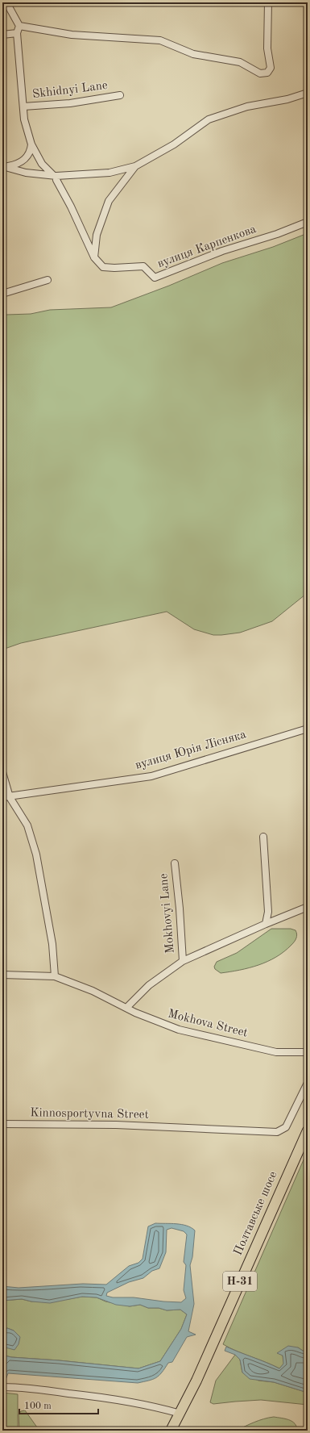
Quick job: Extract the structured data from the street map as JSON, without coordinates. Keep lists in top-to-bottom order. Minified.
{"streets":{"main road":["Полтавське шосе","Н-31"],"street":["Skhidnyi Lane","вулиця Карпенкова","вулиця Юрія Лісняка","Mokhovyi Lane","Mokhova Street","Kinnosportyvna Street"]},"crossings":[["Skhidnyi Lane","вулиця Карпенкова"],["Mokhovyi Lane","Mokhova Street"]],"scale_bar":"100 m"}
